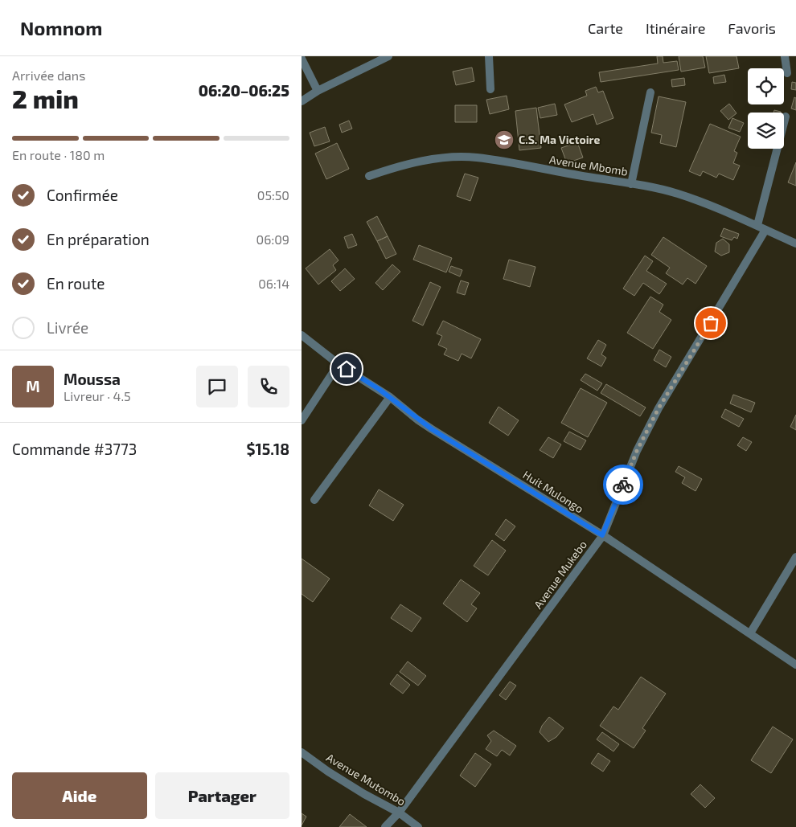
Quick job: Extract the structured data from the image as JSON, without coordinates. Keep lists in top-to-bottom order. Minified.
{"streets":{"street":["Avenue Mbomb","Huit Mulongo","Avenue Mukebo","Avenue Mutombo"]},"crossings":[["Avenue Mbomb","Avenue Mukebo"],["Huit Mulongo","Avenue Mukebo"],["Avenue Mukebo","Avenue Mutombo"]],"places":{"school or university":["C.S. Ma Victoire"]},"page":{"header":"Nomnom","nav":["Carte","Itinéraire","Favoris"],"heading":["2 min","Arrivée dans","06:20–06:25"],"panel":["Moussa","Livreur · 4.5","Commande #3773","$15.18"],"bar":"En route · 180 m","list":[["Confirmée","05:50"],["En préparation","06:09"],["En route","06:14"],"Livrée"],"round":"M","buttons":["Aide","Partager"]}}
